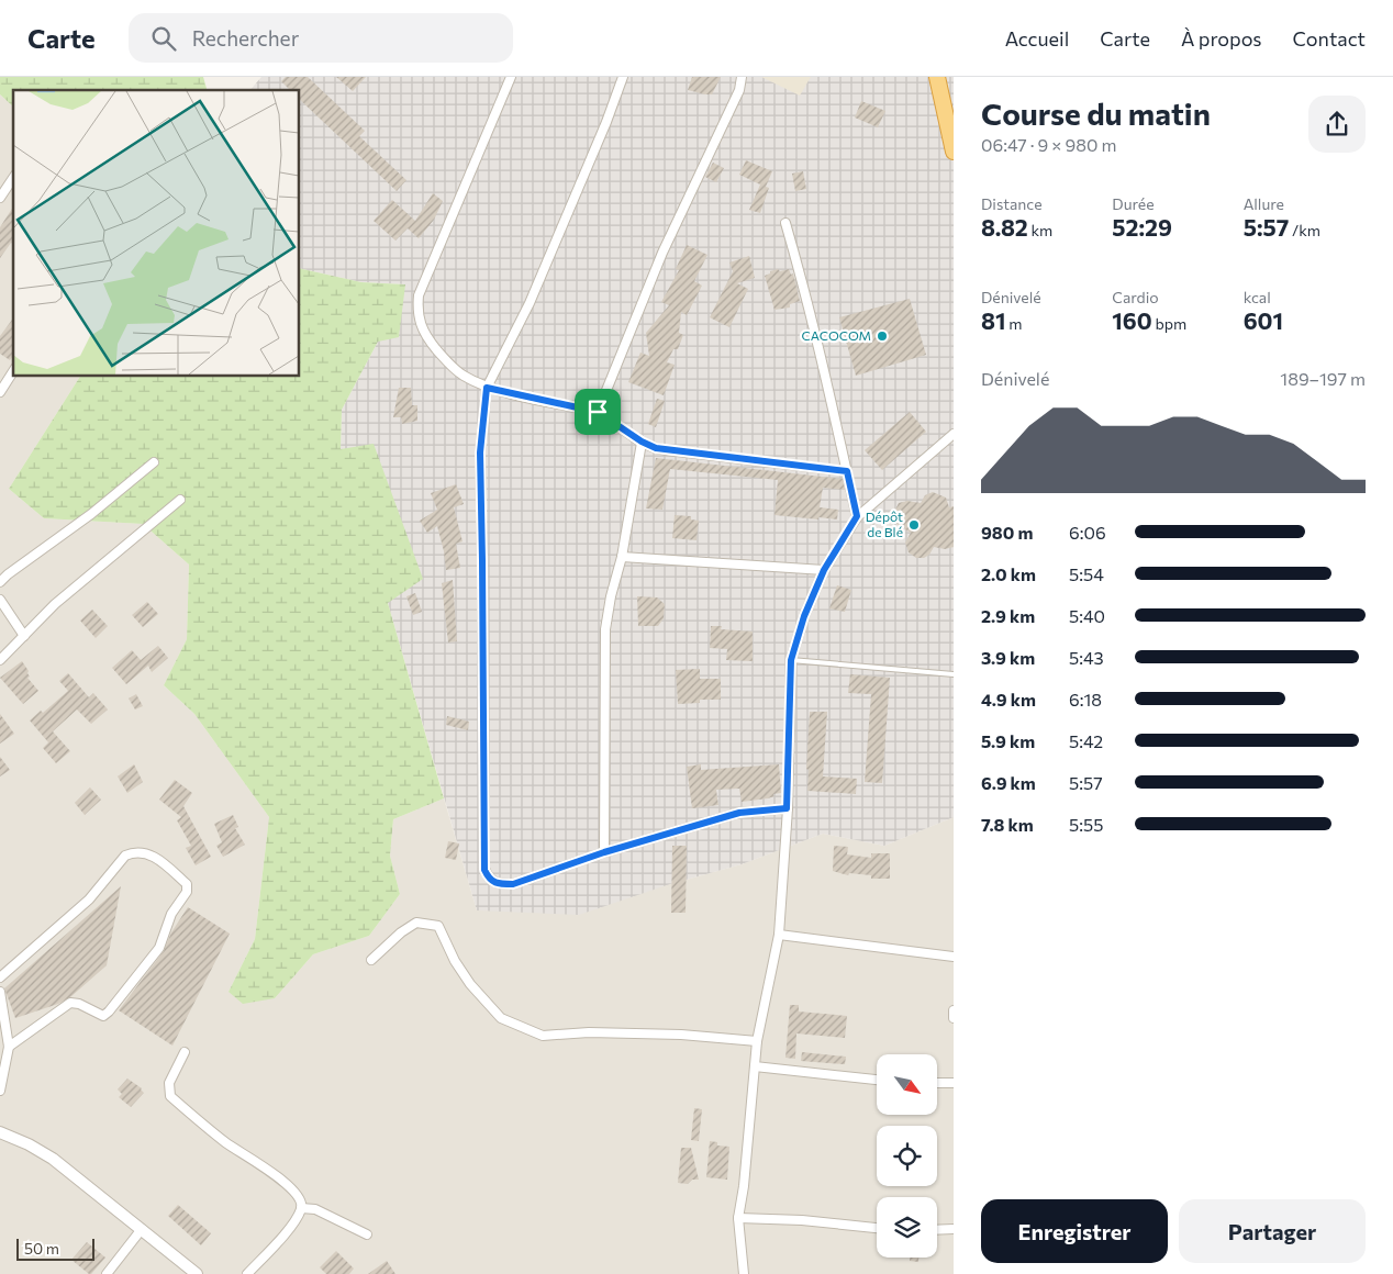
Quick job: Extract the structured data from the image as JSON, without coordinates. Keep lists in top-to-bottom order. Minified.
{"places":["CACOCOM","Dépôt de Blé"],"scale_bar":"50 m","north":"bottom right","page":{"header":"Carte","search":"Rechercher","nav":["Accueil","Carte","À propos","Contact"],"heading":["Course du matin","06:47 · 9 × 980 m"],"stats":[["Distance","8.82 km"],["Durée","52:29"],["Allure","5:57 /km"],["Dénivelé","81 m"],["Cardio","160 bpm"],["kcal","601"]],"chart":["Dénivelé","189–197 m"],"list":[{"name":"980 m","note":"6:06"},{"name":"2.0 km","note":"5:54"},{"name":"2.9 km","note":"5:40"},{"name":"3.9 km","note":"5:43"},{"name":"4.9 km","note":"6:18"},{"name":"5.9 km","note":"5:42"},{"name":"6.9 km","note":"5:57"},{"name":"7.8 km","note":"5:55"}],"buttons":["Enregistrer","Partager"],"scale":"50 m"}}
